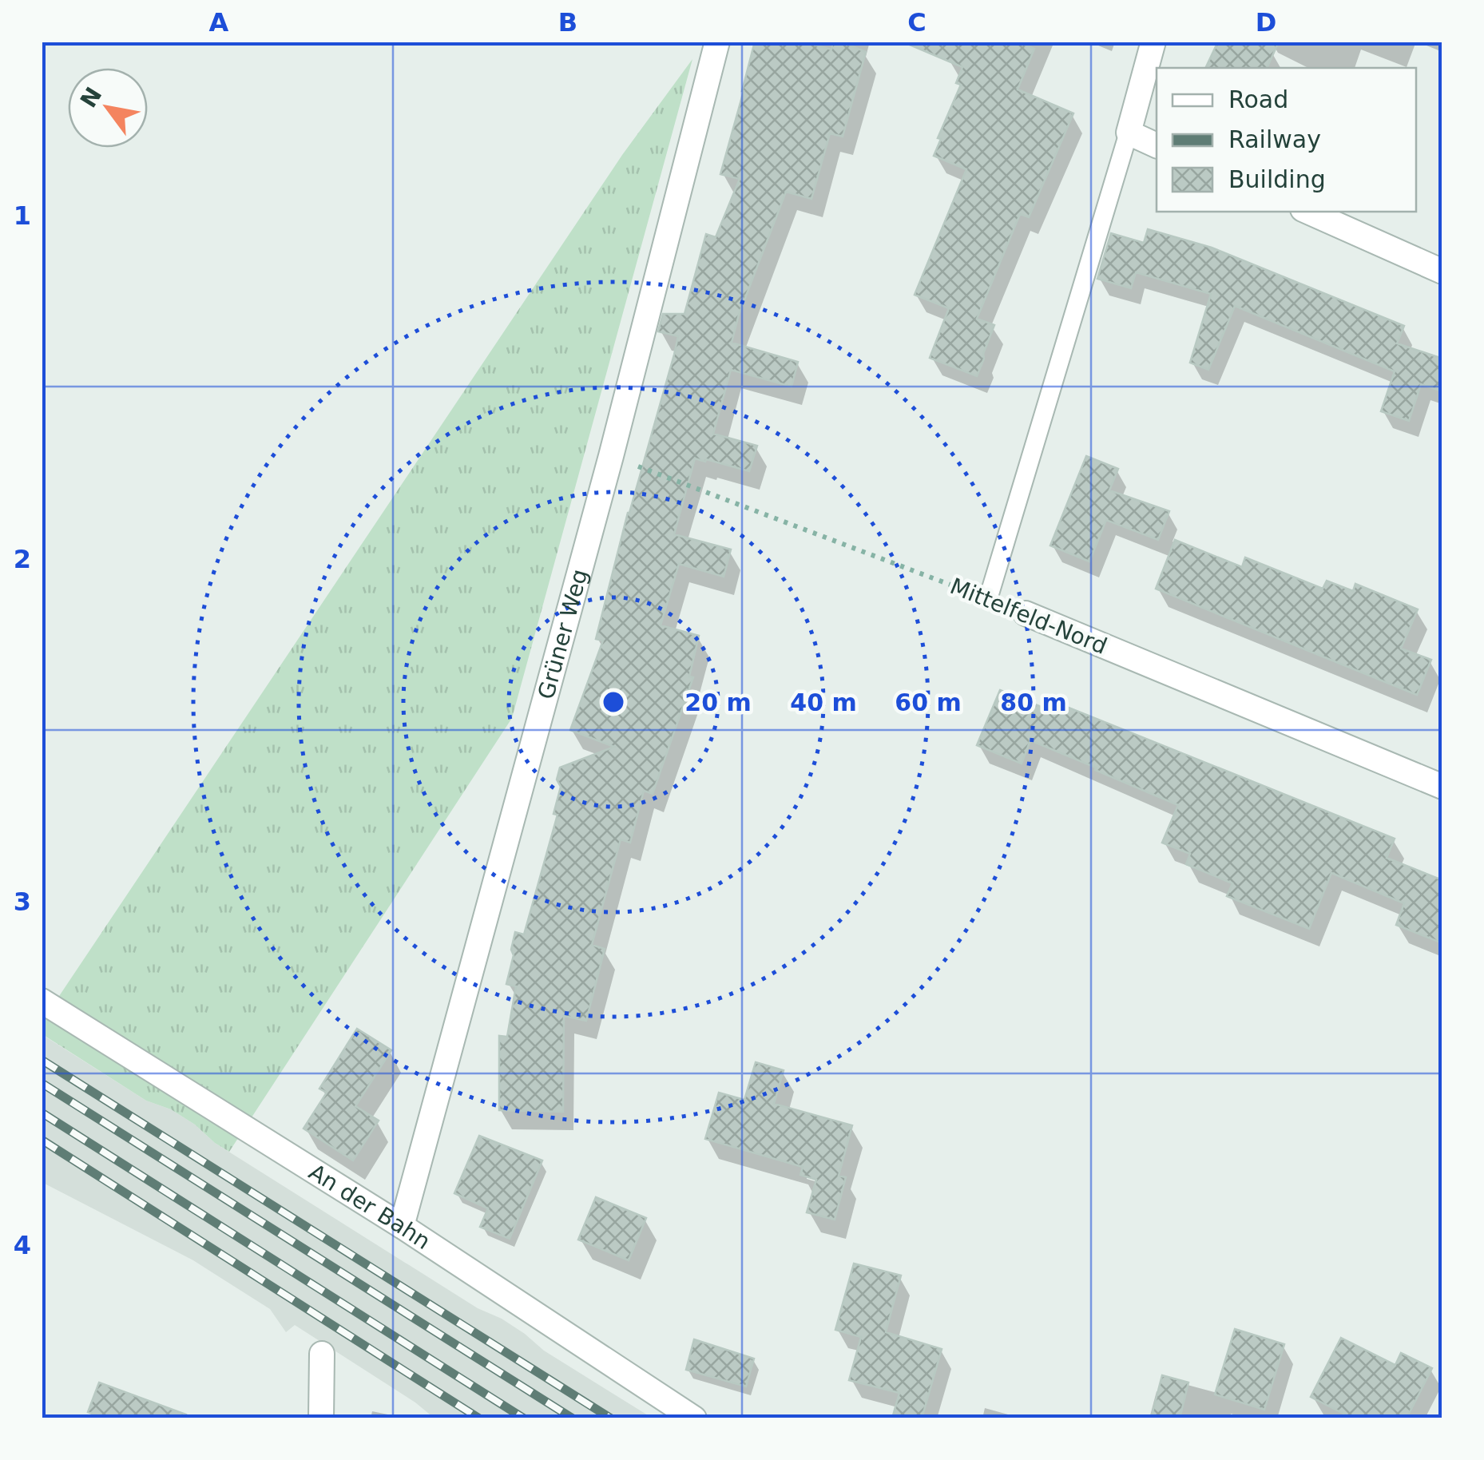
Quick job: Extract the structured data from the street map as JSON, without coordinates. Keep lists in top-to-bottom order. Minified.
{"streets":{"street":["Mittelfeld-Nord","Grüner Weg","An der Bahn"]},"crossings":[["Mittelfeld-Nord","Grüner Weg"],["Grüner Weg","An der Bahn"]],"legend":["Road","Railway","Building"],"north":"top left","grid":{"columns":["A","B","C","D"],"rows":["1","2","3","4"]},"rings":["20 m","40 m","60 m","80 m"]}
